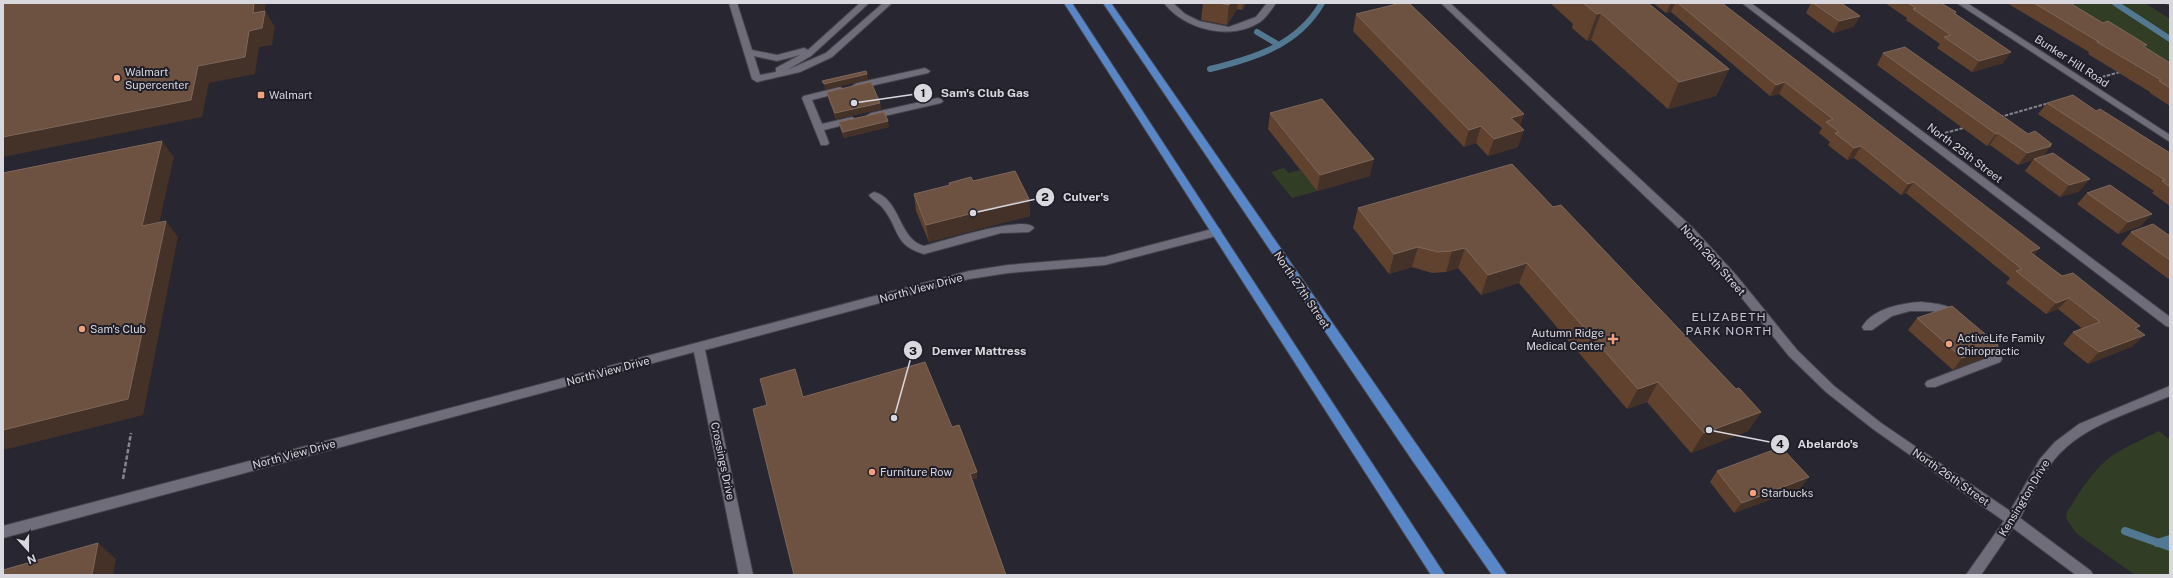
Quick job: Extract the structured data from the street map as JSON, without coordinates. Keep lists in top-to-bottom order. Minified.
{"streets":{"main road":["North 27th Street"],"street":["Bunker Hill Road","North 25th Street","North 26th Street","North View Drive","Crossings Drive","Kensington Drive"]},"crossings":[["North 26th Street","Kensington Drive"],["North View Drive","Crossings Drive"]],"districts":["ELIZABETH PARK NORTH"],"places":{"other":["Walmart Supercenter","Sam's Club Gas","Culver's","Sam's Club","ActiveLife Family Chiropractic","Denver Mattress","Abelardo's","Furniture Row","Starbucks"],"transit":["Walmart"],"health":["Autumn Ridge Medical Center"]},"north":"bottom"}
